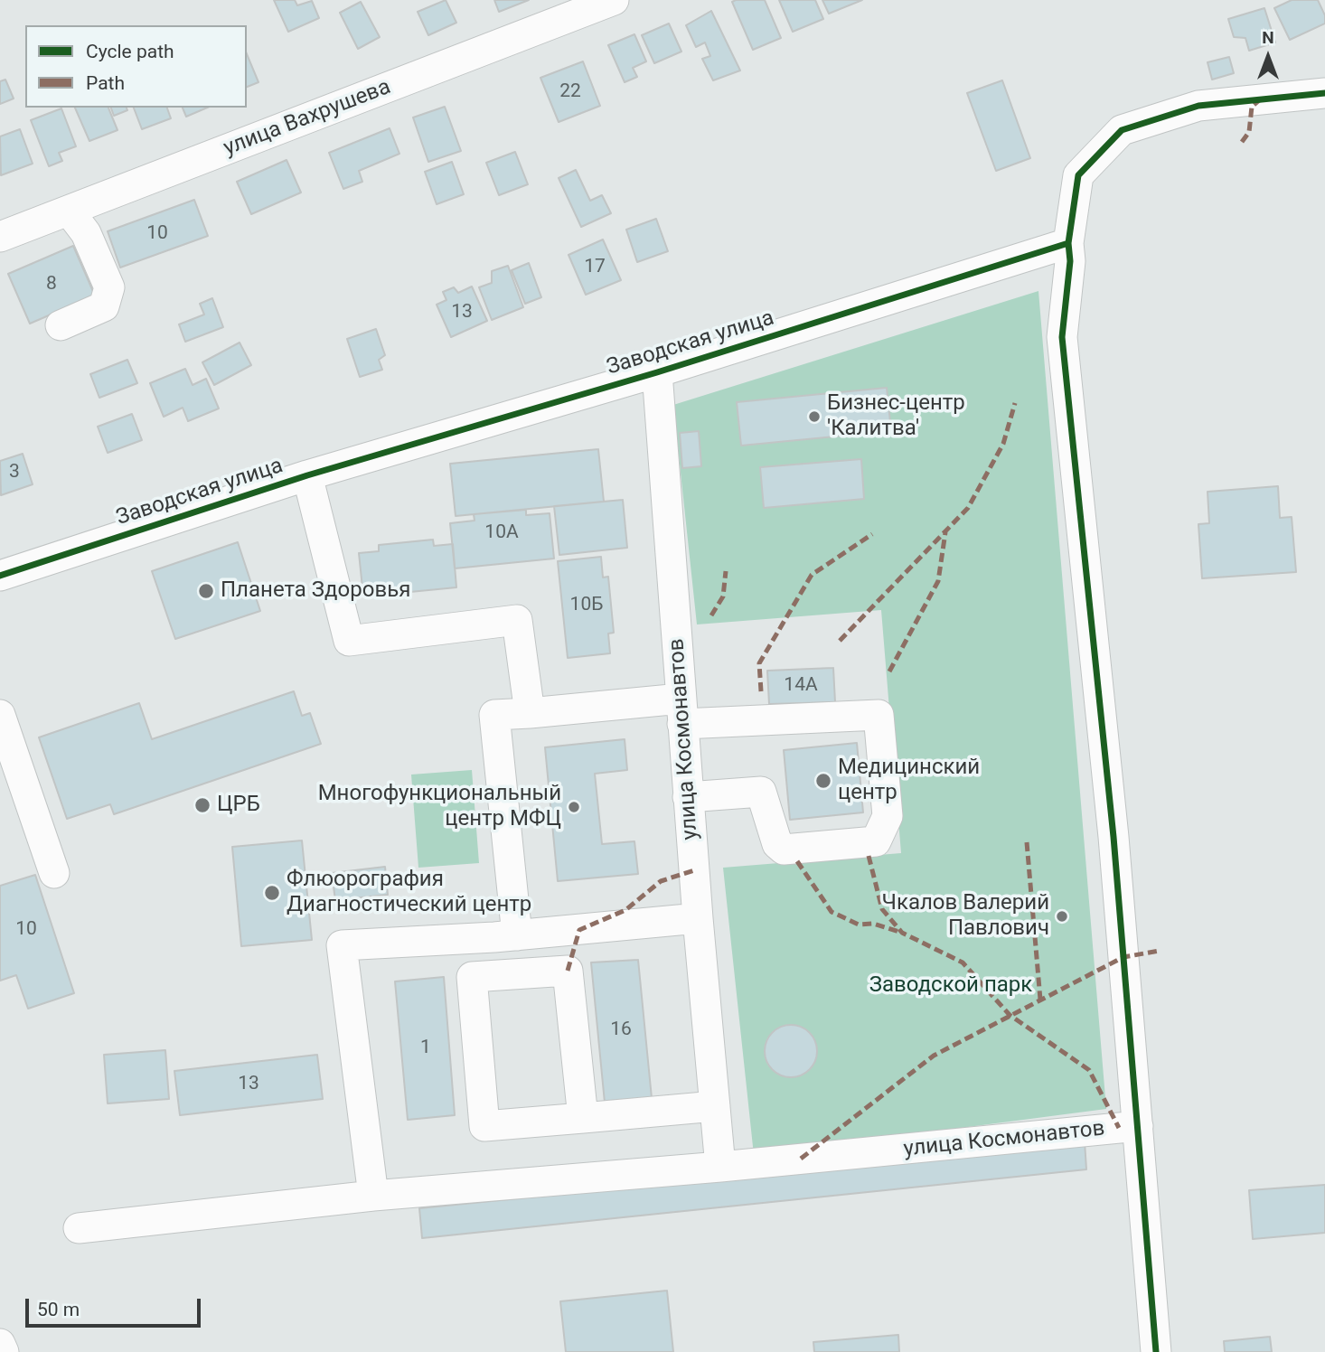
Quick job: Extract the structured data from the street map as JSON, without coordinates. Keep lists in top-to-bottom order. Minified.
{"streets":{"street":["улица Вахрушева","Заводская улица","улица Космонавтов"]},"crossings":[["Заводская улица","улица Космонавтов"]],"parks":["Заводской парк"],"places":["Бизнес-центр 'Калитва'","Планета Здоровья","Медицинский центр","ЦРБ","Многофункциональный центр МФЦ","Флюорография Диагностический центр","Чкалов Валерий Павлович"],"house_numbers":["22","10","17","8","13","3","10А","10Б","14А","10","16","1","13"],"legend":["Cycle path","Path"],"scale_bar":"50 m","north":"top"}
